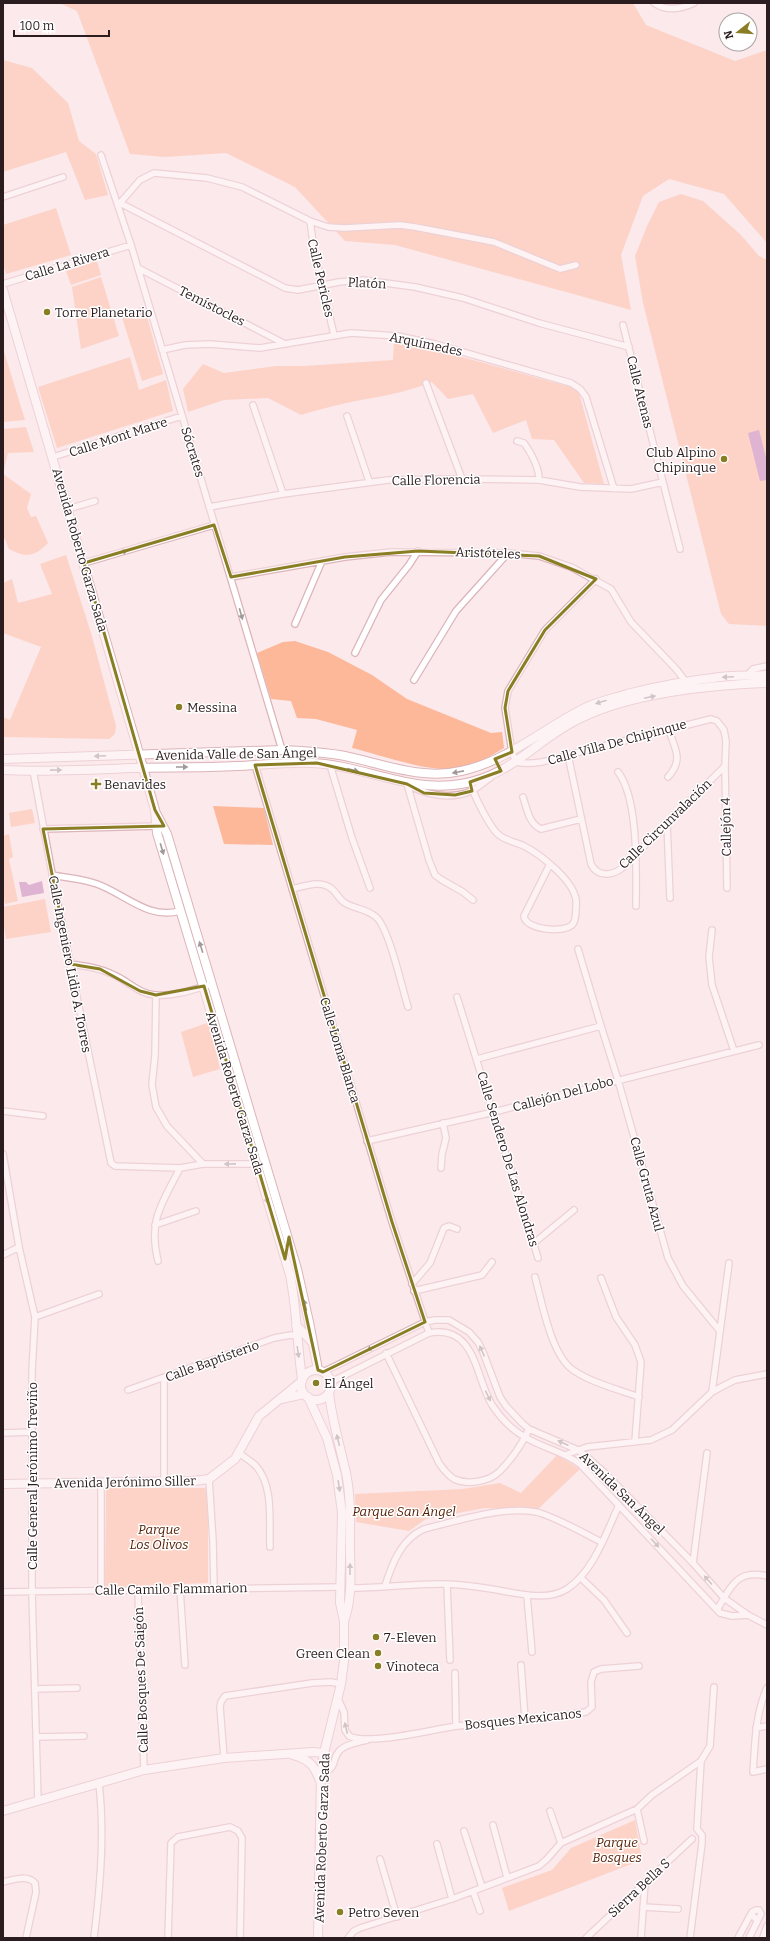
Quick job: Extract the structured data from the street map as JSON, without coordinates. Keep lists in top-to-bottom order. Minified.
{"streets":{"street":["Calle La Rivera","Calle Pericles","Platón","Temístocles","Arquímedes","Calle Atenas","Calle Mont Matre","Sócrates","Calle Florencia","Avenida Roberto Garza Sada","Aristóteles","Calle Villa De Chipinque","Avenida Valle de San Ángel","Calle Circunvalación","Callejón 4","Calle Ingeniero Lidio A. Torres","Calle Loma Blanca","Callejón Del Lobo","Calle Sendero De Las Alondras","Calle Gruta Azul","Calle Baptisterio","Calle General Jerónimo Treviño","Avenida Jerónimo Siller","Avenida San Ángel","Calle Camilo Flammarion","Calle Bosques De Saigón","Bosques Mexicanos","Sierra Bella S"]},"crossings":[["Calle La Rivera","Sócrates"],["Calle Pericles","Platón"],["Calle Pericles","Arquímedes"],["Platón","Calle Atenas"],["Platón","Sócrates"],["Temístocles","Arquímedes"],["Temístocles","Sócrates"],["Arquímedes","Sócrates"],["Arquímedes","Calle Florencia"],["Calle Atenas","Calle Florencia"],["Calle Mont Matre","Sócrates"],["Calle Mont Matre","Avenida Roberto Garza Sada"],["Sócrates","Calle Florencia"],["Sócrates","Aristóteles"],["Sócrates","Avenida Valle de San Ángel"],["Avenida Roberto Garza Sada","Avenida Valle de San Ángel"],["Avenida Roberto Garza Sada","Calle Baptisterio"],["Avenida Roberto Garza Sada","Avenida Jerónimo Siller"],["Avenida Roberto Garza Sada","Avenida San Ángel"],["Avenida Roberto Garza Sada","Calle Camilo Flammarion"],["Avenida Roberto Garza Sada","Bosques Mexicanos"],["Aristóteles","Avenida Valle de San Ángel"],["Calle Villa De Chipinque","Avenida Valle de San Ángel"],["Calle Villa De Chipinque","Calle Circunvalación"],["Calle Villa De Chipinque","Callejón 4"],["Avenida Valle de San Ángel","Calle Ingeniero Lidio A. Torres"],["Avenida Valle de San Ángel","Calle Loma Blanca"],["Calle Circunvalación","Callejón 4"],["Calle Loma Blanca","Callejón Del Lobo"],["Calle Loma Blanca","Avenida San Ángel"],["Callejón Del Lobo","Calle Sendero De Las Alondras"],["Callejón Del Lobo","Calle Gruta Azul"],["Calle General Jerónimo Treviño","Avenida Jerónimo Siller"],["Calle General Jerónimo Treviño","Calle Camilo Flammarion"],["Avenida Jerónimo Siller","Avenida San Ángel"],["Calle Camilo Flammarion","Calle Bosques De Saigón"]],"parks":["Parque San Ángel","Parque Los Olivos","Parque Bosques"],"places":{"other":["Torre Planetario","Club Alpino Chipinque","Messina","El Ángel","7-Eleven","Green Clean","Vinoteca","Petro Seven"],"health":["Benavides"]},"scale_bar":"100 m","north":"left"}
